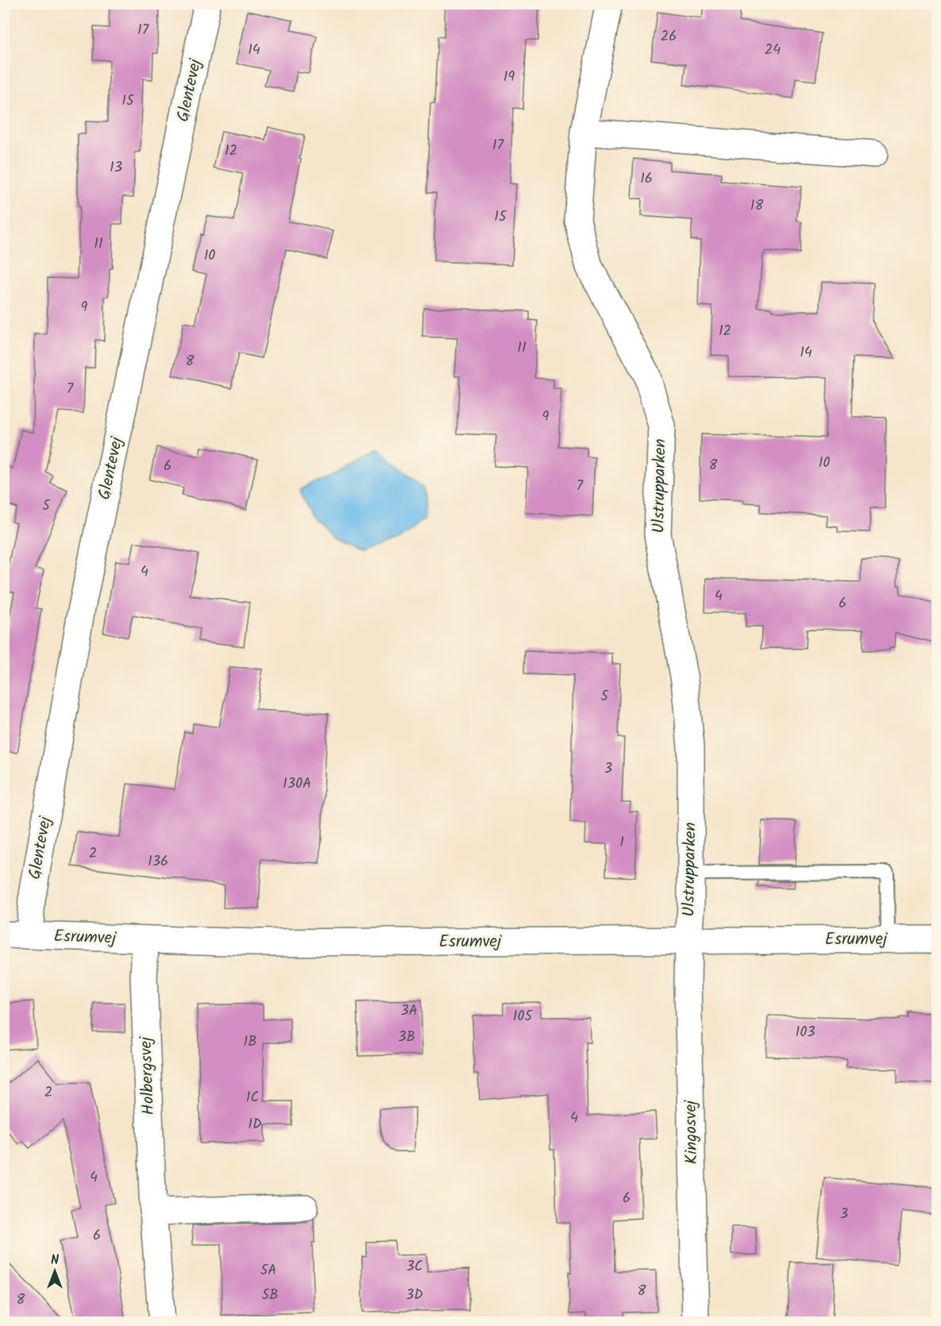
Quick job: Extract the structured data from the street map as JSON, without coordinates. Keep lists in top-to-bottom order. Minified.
{"streets":{"street":["Glentevej","Ulstrupparken","Esrumvej","Holbergsvej","Kingosvej"]},"crossings":[["Glentevej","Esrumvej"],["Ulstrupparken","Esrumvej"],["Ulstrupparken","Kingosvej"],["Esrumvej","Holbergsvej"],["Esrumvej","Kingosvej"]],"house_numbers":["17","26","14","24","19","15","17","12","13","16","18","15","11","10","9","12","11","14","8","7","9","10","8","6","7","5","4","4","6","5","3","130A","1","2","136","3A","105","103","3B","1B","2","1C","4","1D","4","6","3","6","3C","5A","8","5B","3D","8"],"north":"top"}
